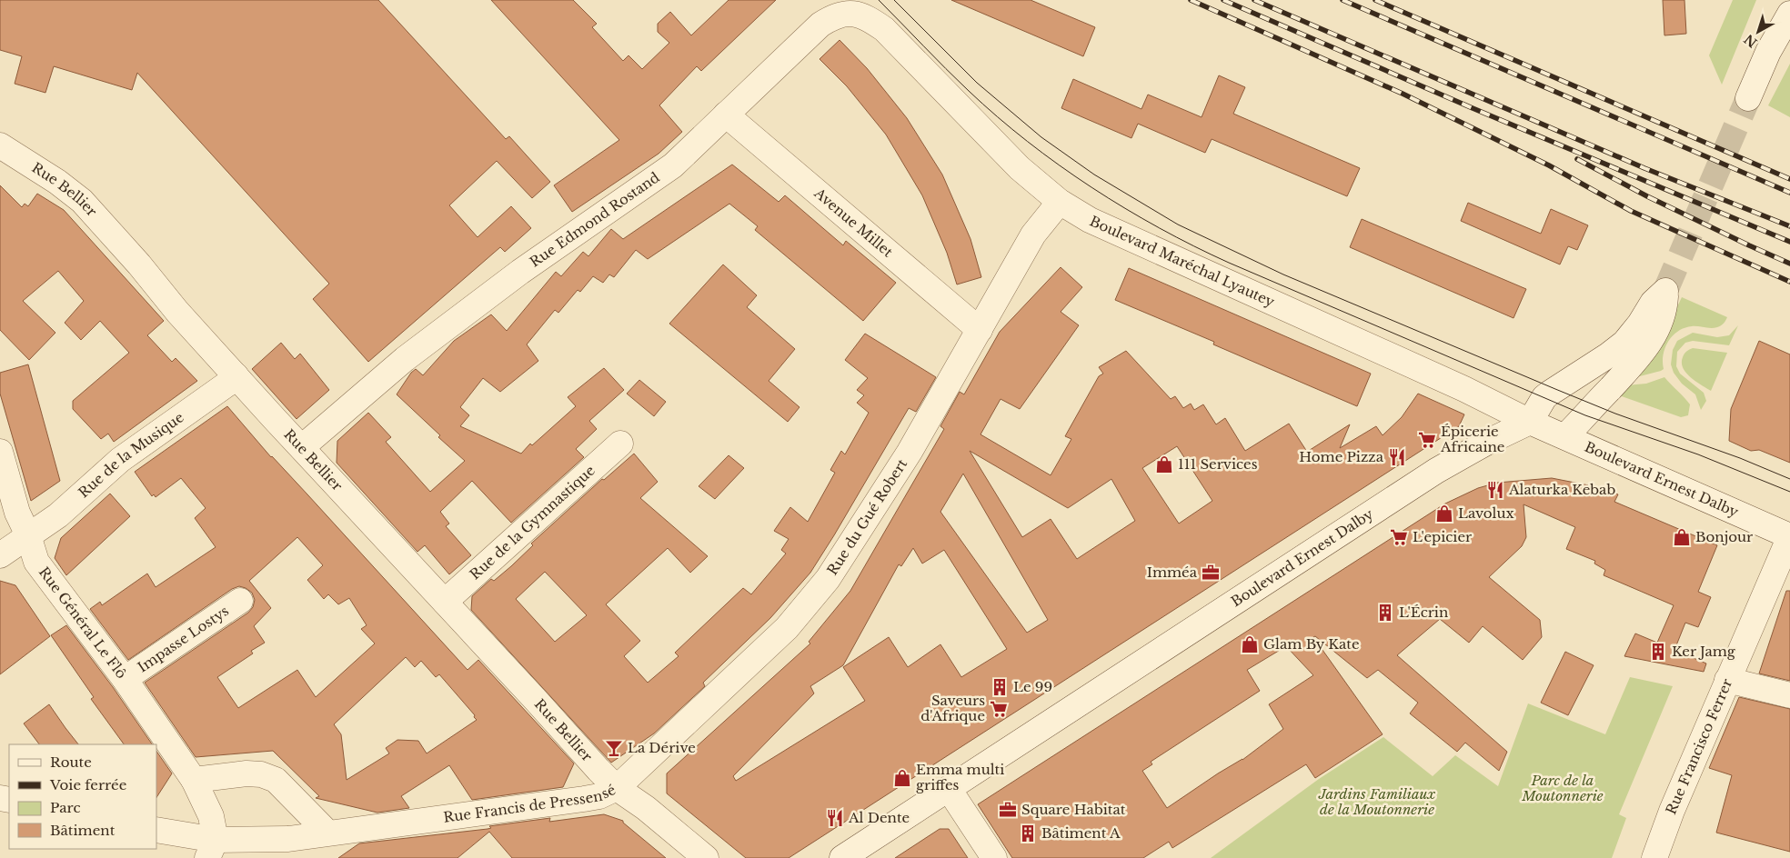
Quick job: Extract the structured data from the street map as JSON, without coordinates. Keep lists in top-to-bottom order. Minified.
{"streets":{"street":["Rue Bellier","Rue Edmond Rostand","Avenue Millet","Boulevard Maréchal Lyautey","Rue de la Musique","Boulevard Ernest Dalby","Rue du Gué Robert","Rue de la Gymnastique","Rue Général Le Flô","Impasse Lostys","Rue Francisco Ferrer","Rue Francis de Pressensé"]},"crossings":[["Rue Bellier","Rue Edmond Rostand"],["Rue Bellier","Rue de la Musique"],["Rue Bellier","Rue du Gué Robert"],["Rue Bellier","Rue de la Gymnastique"],["Rue Bellier","Rue Francis de Pressensé"],["Rue Edmond Rostand","Avenue Millet"],["Rue Edmond Rostand","Boulevard Maréchal Lyautey"],["Avenue Millet","Rue du Gué Robert"],["Boulevard Maréchal Lyautey","Boulevard Ernest Dalby"],["Boulevard Maréchal Lyautey","Rue du Gué Robert"],["Rue de la Musique","Rue Général Le Flô"],["Boulevard Ernest Dalby","Rue Francisco Ferrer"],["Rue du Gué Robert","Rue Francis de Pressensé"],["Rue Général Le Flô","Impasse Lostys"],["Rue Général Le Flô","Rue Francis de Pressensé"]],"parks":["Parc de la Moutonnerie","Jardins Familiaux de la Moutonnerie"],"places":{"supermarket":["Épicerie Africaine","L'epicier","Saveurs d'Afrique"],"restaurant":["Home Pizza","Alaturka Kebab","Al Dente"],"shop":["111 Services","Lavolux","Bonjour","Glam By Kate","Emma multi griffes"],"office":["Imméa","Square Habitat"],"building":["L'Écrin","Ker Jamg","Le 99","Bâtiment A"],"bar":["La Dérive"]},"legend":["Route","Voie ferrée","Parc","Bâtiment"],"north":"bottom left"}
